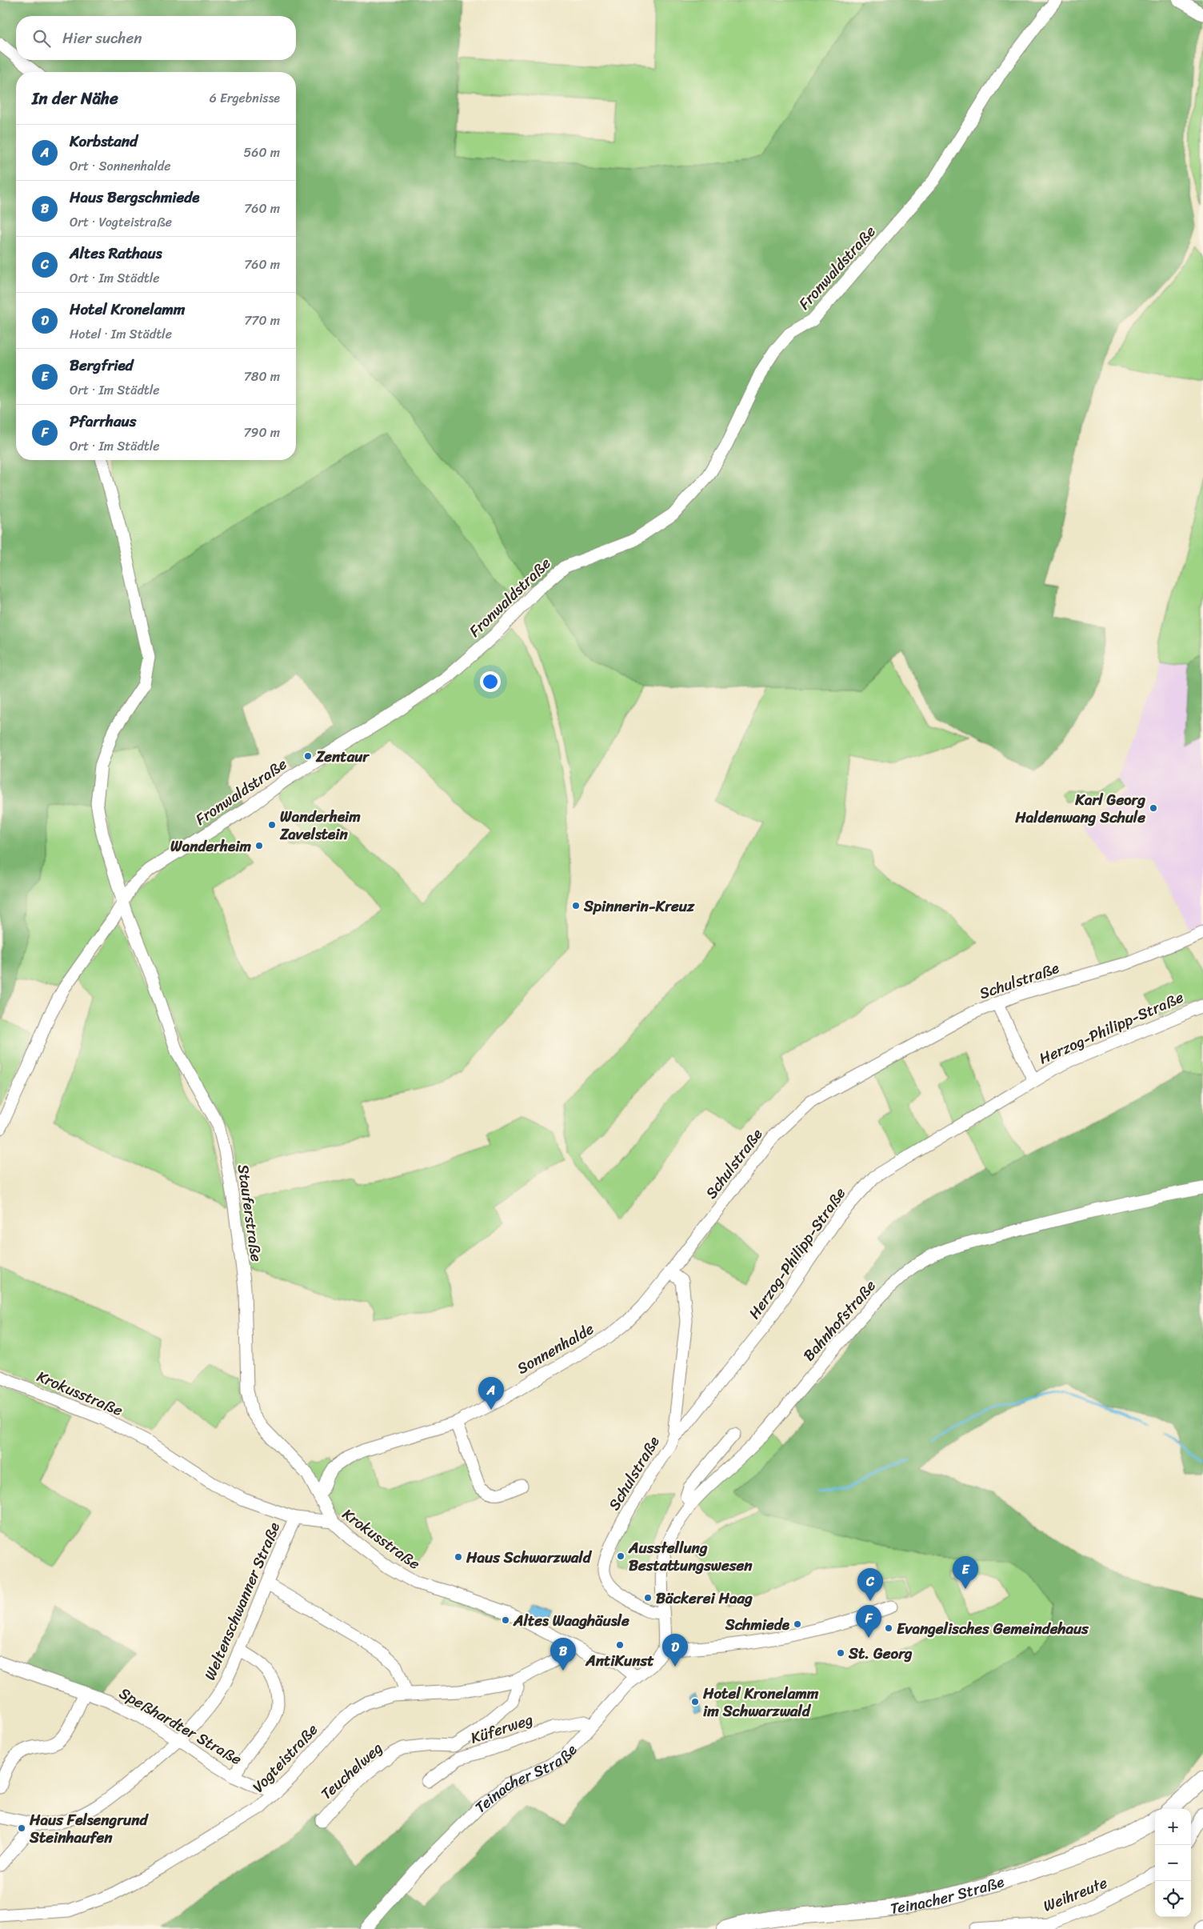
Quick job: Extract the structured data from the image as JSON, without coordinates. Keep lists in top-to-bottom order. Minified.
{"streets":{"main road":["Teinacher Straße"],"street":["Fronwaldstraße","Schulstraße","Herzog-Philipp-Straße","Stauferstraße","Bahnhofstraße","Sonnenhalde","Krokusstraße","Weltenschwanner Straße","Speßhardter Straße","Küferweg","Vogteistraße","Teuchelweg","Weihreute"]},"crossings":[["Fronwaldstraße","Stauferstraße"],["Schulstraße","Herzog-Philipp-Straße"],["Schulstraße","Bahnhofstraße"],["Schulstraße","Sonnenhalde"],["Stauferstraße","Sonnenhalde"],["Stauferstraße","Krokusstraße"],["Bahnhofstraße","Teinacher Straße"],["Krokusstraße","Weltenschwanner Straße"],["Krokusstraße","Vogteistraße"],["Krokusstraße","Teinacher Straße"],["Weltenschwanner Straße","Speßhardter Straße"],["Speßhardter Straße","Vogteistraße"],["Küferweg","Teinacher Straße"]],"places":["Zentaur","Karl Georg Haldenwang Schule","Wanderheim Zavelstein","Wanderheim","Spinnerin-Kreuz","Ausstellung Bestattungswesen","Haus Schwarzwald","Bäckerei Haag","Altes Waaghäusle","Schmiede","Evangelisches Gemeindehaus","AntiKunst","St. Georg","Hotel Kronelamm im Schwarzwald","Haus Felsengrund Steinhaufen"],"page":{"search":"Hier suchen","heading":["In der Nähe","6 Ergebnisse"],"list":[{"mark":"A","name":"Korbstand","note":"Ort · Sonnenhalde","value":"560 m"},{"mark":"B","name":"Haus Bergschmiede","note":"Ort · Vogteistraße","value":"760 m"},{"mark":"C","name":"Altes Rathaus","note":"Ort · Im Städtle","value":"760 m"},{"mark":"D","name":"Hotel Kronelamm","note":"Hotel · Im Städtle","value":"770 m"},{"mark":"E","name":"Bergfried","note":"Ort · Im Städtle","value":"780 m"},{"mark":"F","name":"Pfarrhaus","note":"Ort · Im Städtle","value":"790 m"}],"pins":["A","E","C","F","D","B"],"map_buttons":["+","−"]}}
